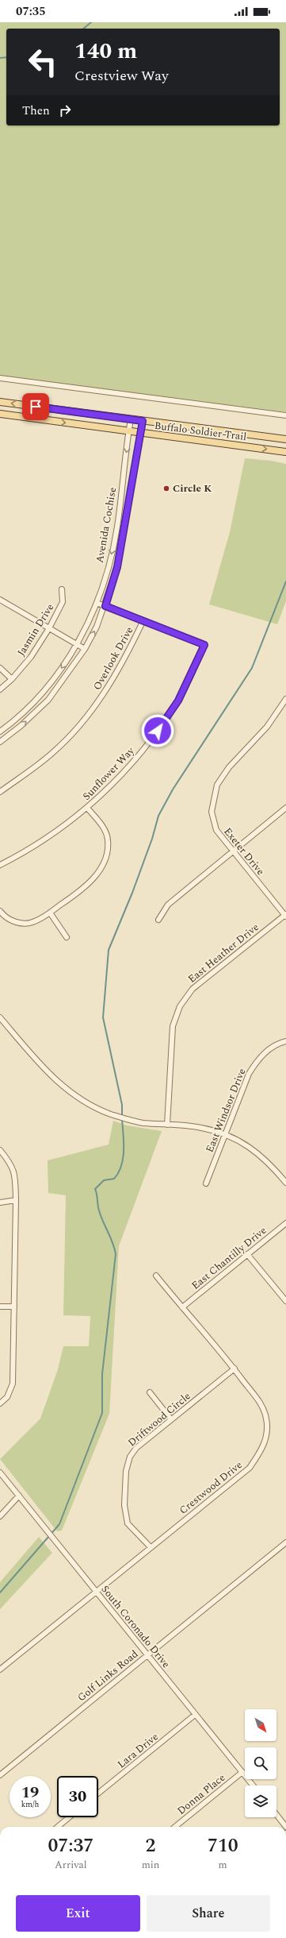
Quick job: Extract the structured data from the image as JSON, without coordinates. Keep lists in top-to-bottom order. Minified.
{"streets":{"main road":["Buffalo Soldier Trail"],"street":["Avenida Cochise","Jasmin Drive","Overlook Drive","Sunflower Way","Exeter Drive","East Heather Drive","East Windsor Drive","East Chantilly Drive","Driftwood Circle","Crestwood Drive","South Coronado Drive","Golf Links Road","Lara Drive","Donna Place"]},"crossings":[["Buffalo Soldier Trail","Avenida Cochise"],["Overlook Drive","Sunflower Way"],["Exeter Drive","East Heather Drive"],["East Chantilly Drive","Crestwood Drive"],["Driftwood Circle","Crestwood Drive"],["Crestwood Drive","South Coronado Drive"],["South Coronado Drive","Golf Links Road"],["South Coronado Drive","Lara Drive"],["South Coronado Drive","Donna Place"]],"places":["Circle K"],"north":"bottom right","page":{"status":"07:35","turn":["140 m","Crestview Way"],"then":"Then","speed":"19 km/h","limit":"30","eta":["07:37","Arrival","2","min","710","m"],"buttons":["Exit","Share"]}}
